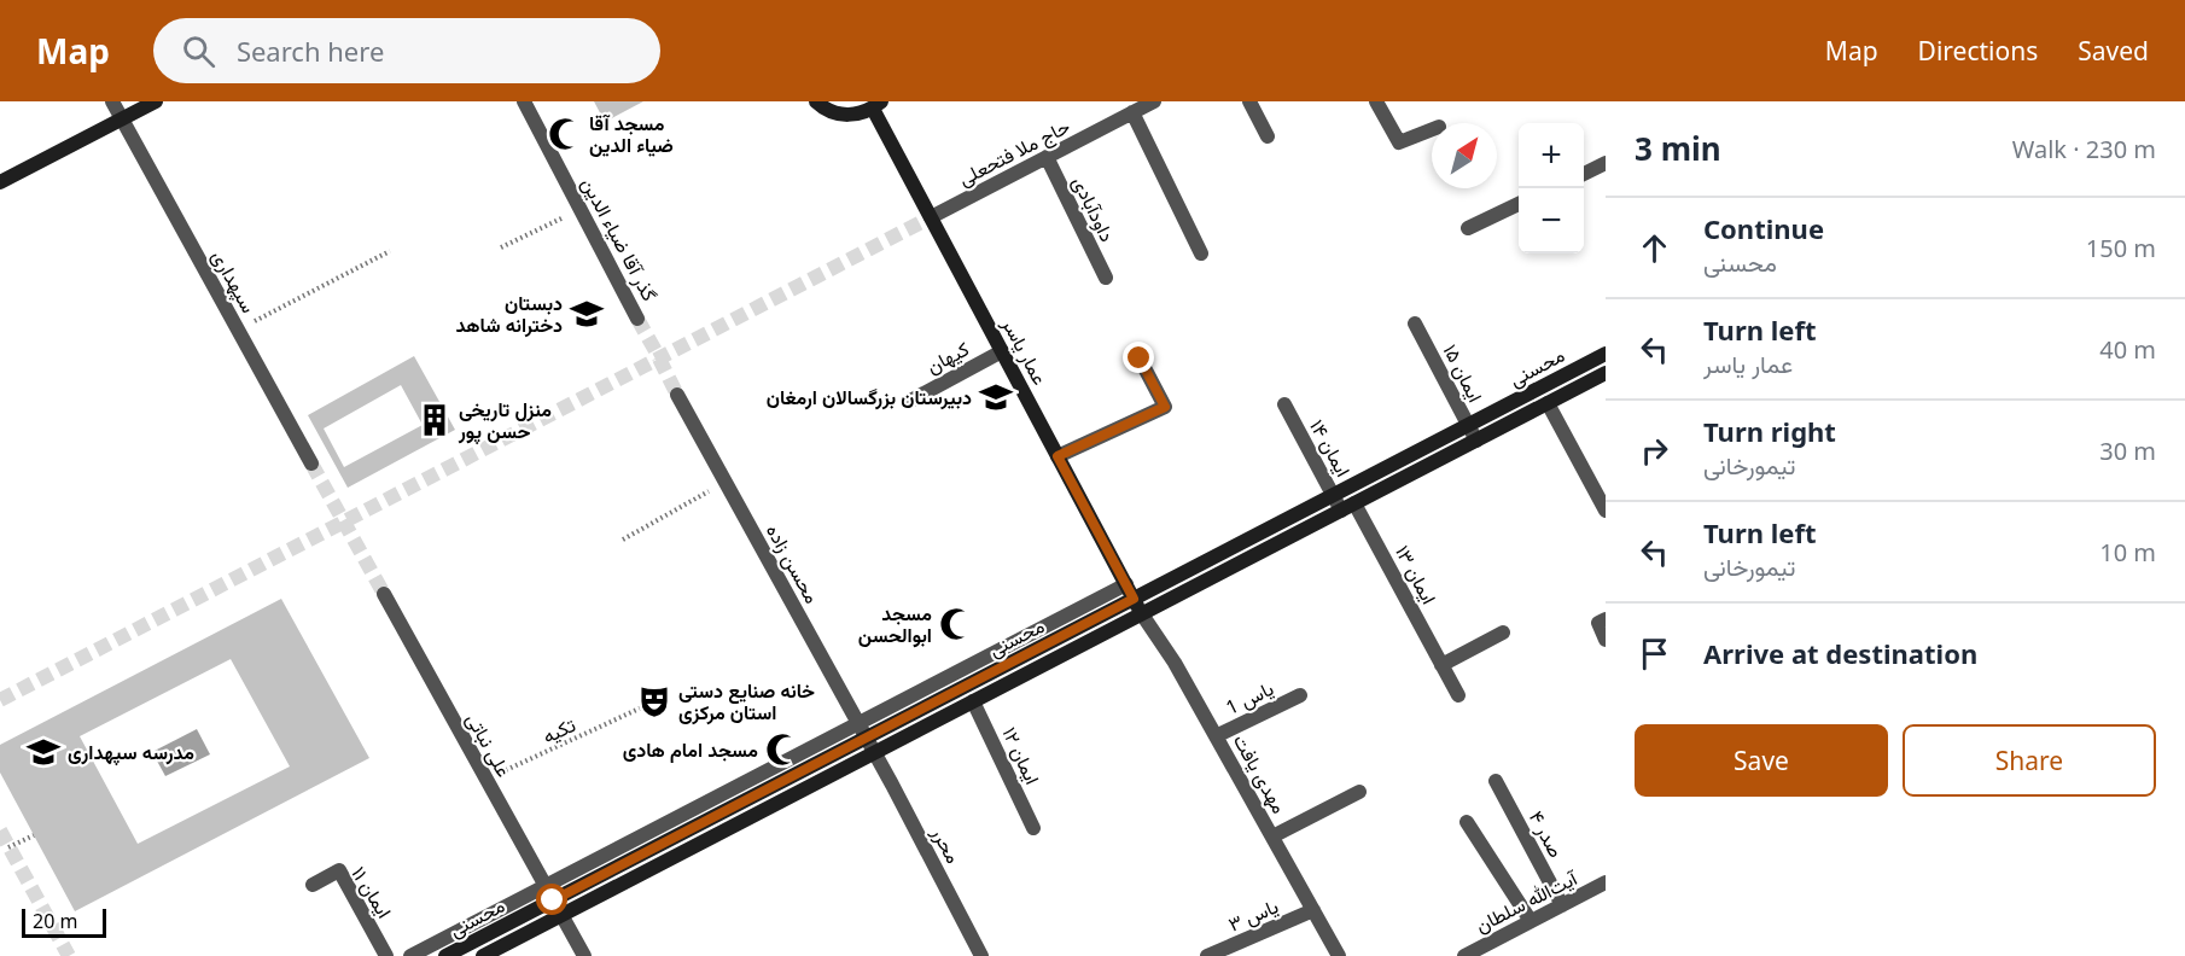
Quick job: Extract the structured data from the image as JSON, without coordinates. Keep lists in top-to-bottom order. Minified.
{"streets":{"street":["حاج ملا فتحعلی","داودآبادی","گذر آقا ضیاء الدین","سپهداری","عمار یاسر","کیهان","محسنی","ایمان ۱۵","ایمان ۱۴","محسن زاده","ایمان ۱۳","یاس 1","علی نباتی","ایمان ۱۲","مهدی یافت","صدر ۴","محرر","ایمان ۱۱","آیت‌الله سلطان","یاس ۳"],"path":["تکیه"]},"crossings":[["حاج ملا فتحعلی","داودآبادی"],["حاج ملا فتحعلی","عمار یاسر"],["عمار یاسر","کیهان"],["عمار یاسر","محسنی"],["عمار یاسر","مهدی یافت"],["محسنی","ایمان ۱۵"],["محسنی","ایمان ۱۴"],["محسنی","محسن زاده"],["محسنی","ایمان ۱۳"],["محسنی","علی نباتی"],["محسنی","ایمان ۱۲"],["محسنی","مهدی یافت"],["محسنی","محرر"],["ایمان ۱۴","ایمان ۱۳"],["محسن زاده","محرر"],["یاس 1","مهدی یافت"],["تکیه","علی نباتی"],["مهدی یافت","یاس ۳"],["صدر ۴","آیت‌الله سلطان"]],"places":{"mosque":["مسجد آقا ضیاء الدین","مسجد ابوالحسن","مسجد امام هادی"],"school or university":["دبستان دخترانه شاهد","دبیرستان بزرگسالان ارمغان","مدرسه سپهداری"],"building":["منزل تاریخی حسن پور"],"theatre":["خانه صنایع دستی استان مرکزی"]},"scale_bar":"20 m","north":"top right","page":{"header":"Map","search":"Search here","nav":["Map","Directions","Saved"],"heading":["3 min","Walk · 230 m"],"map_buttons":["+","−"],"list":[["Continue","محسنی","150 m"],["Turn left","عمار یاسر","40 m"],["Turn right","تیمورخانی","30 m"],["Turn left","تیمورخانی","10 m"],"Arrive at destination"],"buttons":["Save","Share"],"scale":"20 m"}}
